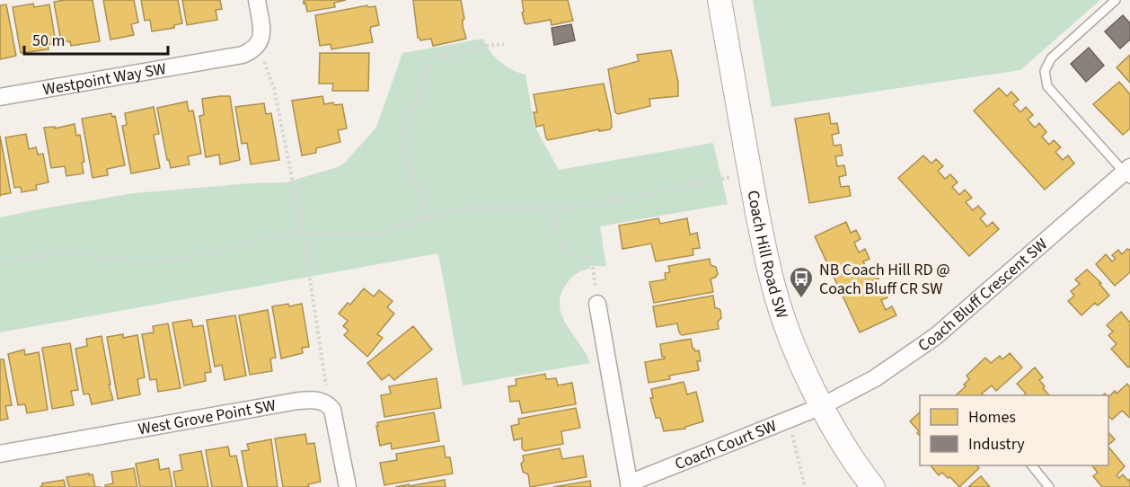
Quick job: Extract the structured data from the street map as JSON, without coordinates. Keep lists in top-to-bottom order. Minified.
{"streets":{"street":["Westpoint Way SW","Coach Hill Road SW","Coach Bluff Crescent SW","West Grove Point SW","Coach Court SW"]},"crossings":[["Coach Hill Road SW","Coach Bluff Crescent SW"],["Coach Hill Road SW","Coach Court SW"],["Coach Bluff Crescent SW","Coach Court SW"]],"places":{"bus stop":["NB Coach Hill RD @ Coach Bluff CR SW"]},"legend":["Homes","Industry"],"scale_bar":"50 m"}
